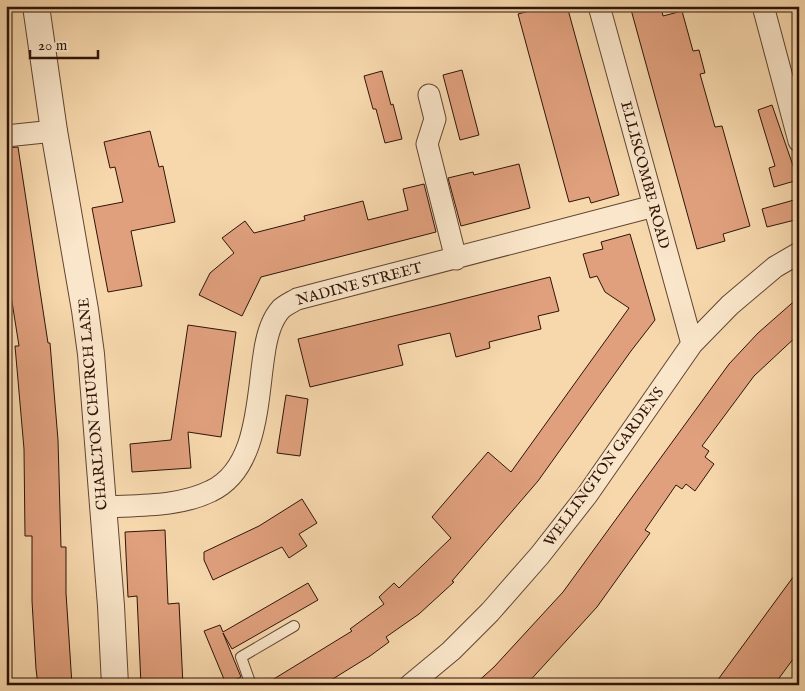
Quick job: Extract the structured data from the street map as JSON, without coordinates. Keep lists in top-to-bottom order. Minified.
{"streets":{"street":["ELLISCOMBE ROAD","NADINE STREET","CHARLTON CHURCH LANE","WELLINGTON GARDENS"]},"crossings":[["ELLISCOMBE ROAD","NADINE STREET"],["ELLISCOMBE ROAD","WELLINGTON GARDENS"],["NADINE STREET","CHARLTON CHURCH LANE"]],"scale_bar":"20 m"}
